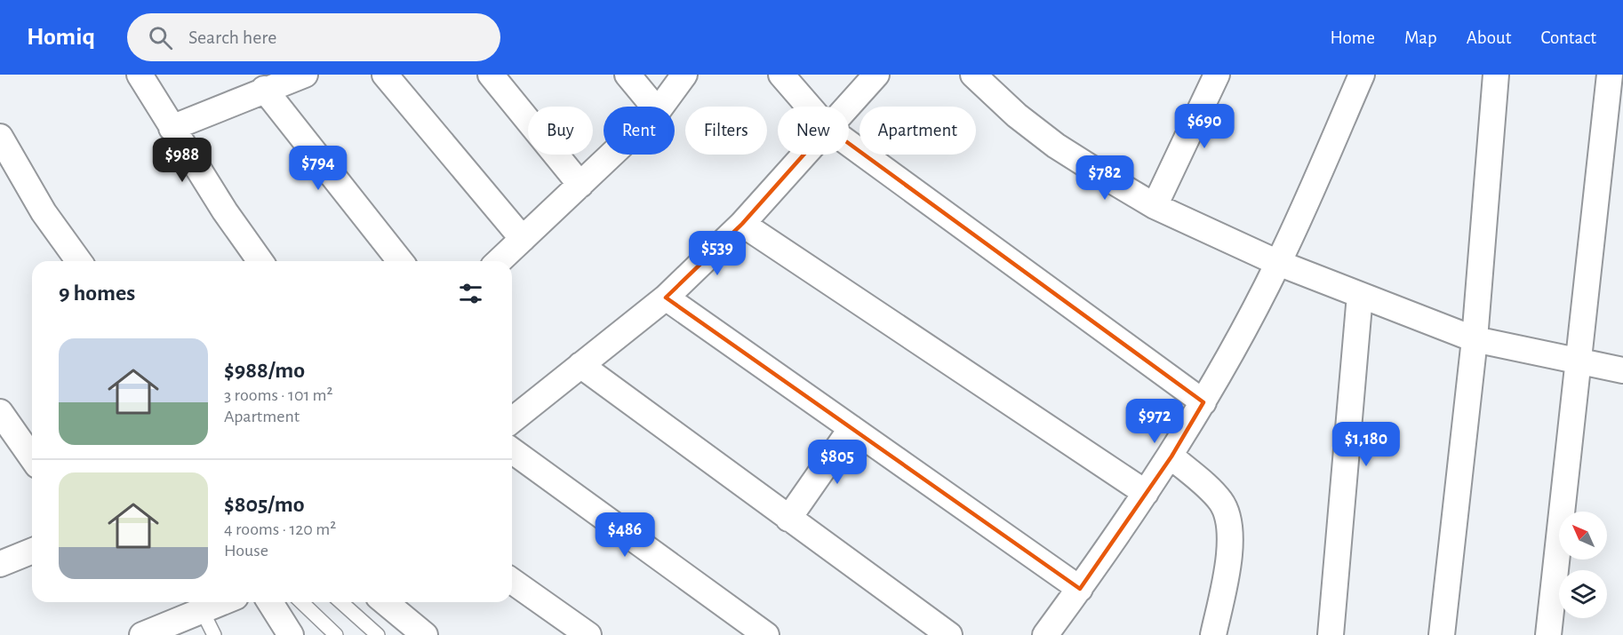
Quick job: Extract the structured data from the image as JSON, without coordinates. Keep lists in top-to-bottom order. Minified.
{"north":"top left","page":{"header":"Homiq","search":"Search here","nav":["Home","Map","About","Contact"],"price":["$690","$988","$794","$782","$539","$972","$1,180","$805","$486"],"chip":["Buy","Rent","Filters","New","Apartment"],"heading":"9 homes","list":[{"name":"$988/mo","note":"3 rooms · 101 m² · Apartment"},{"name":"$805/mo","note":"4 rooms · 120 m² · House"}]}}
